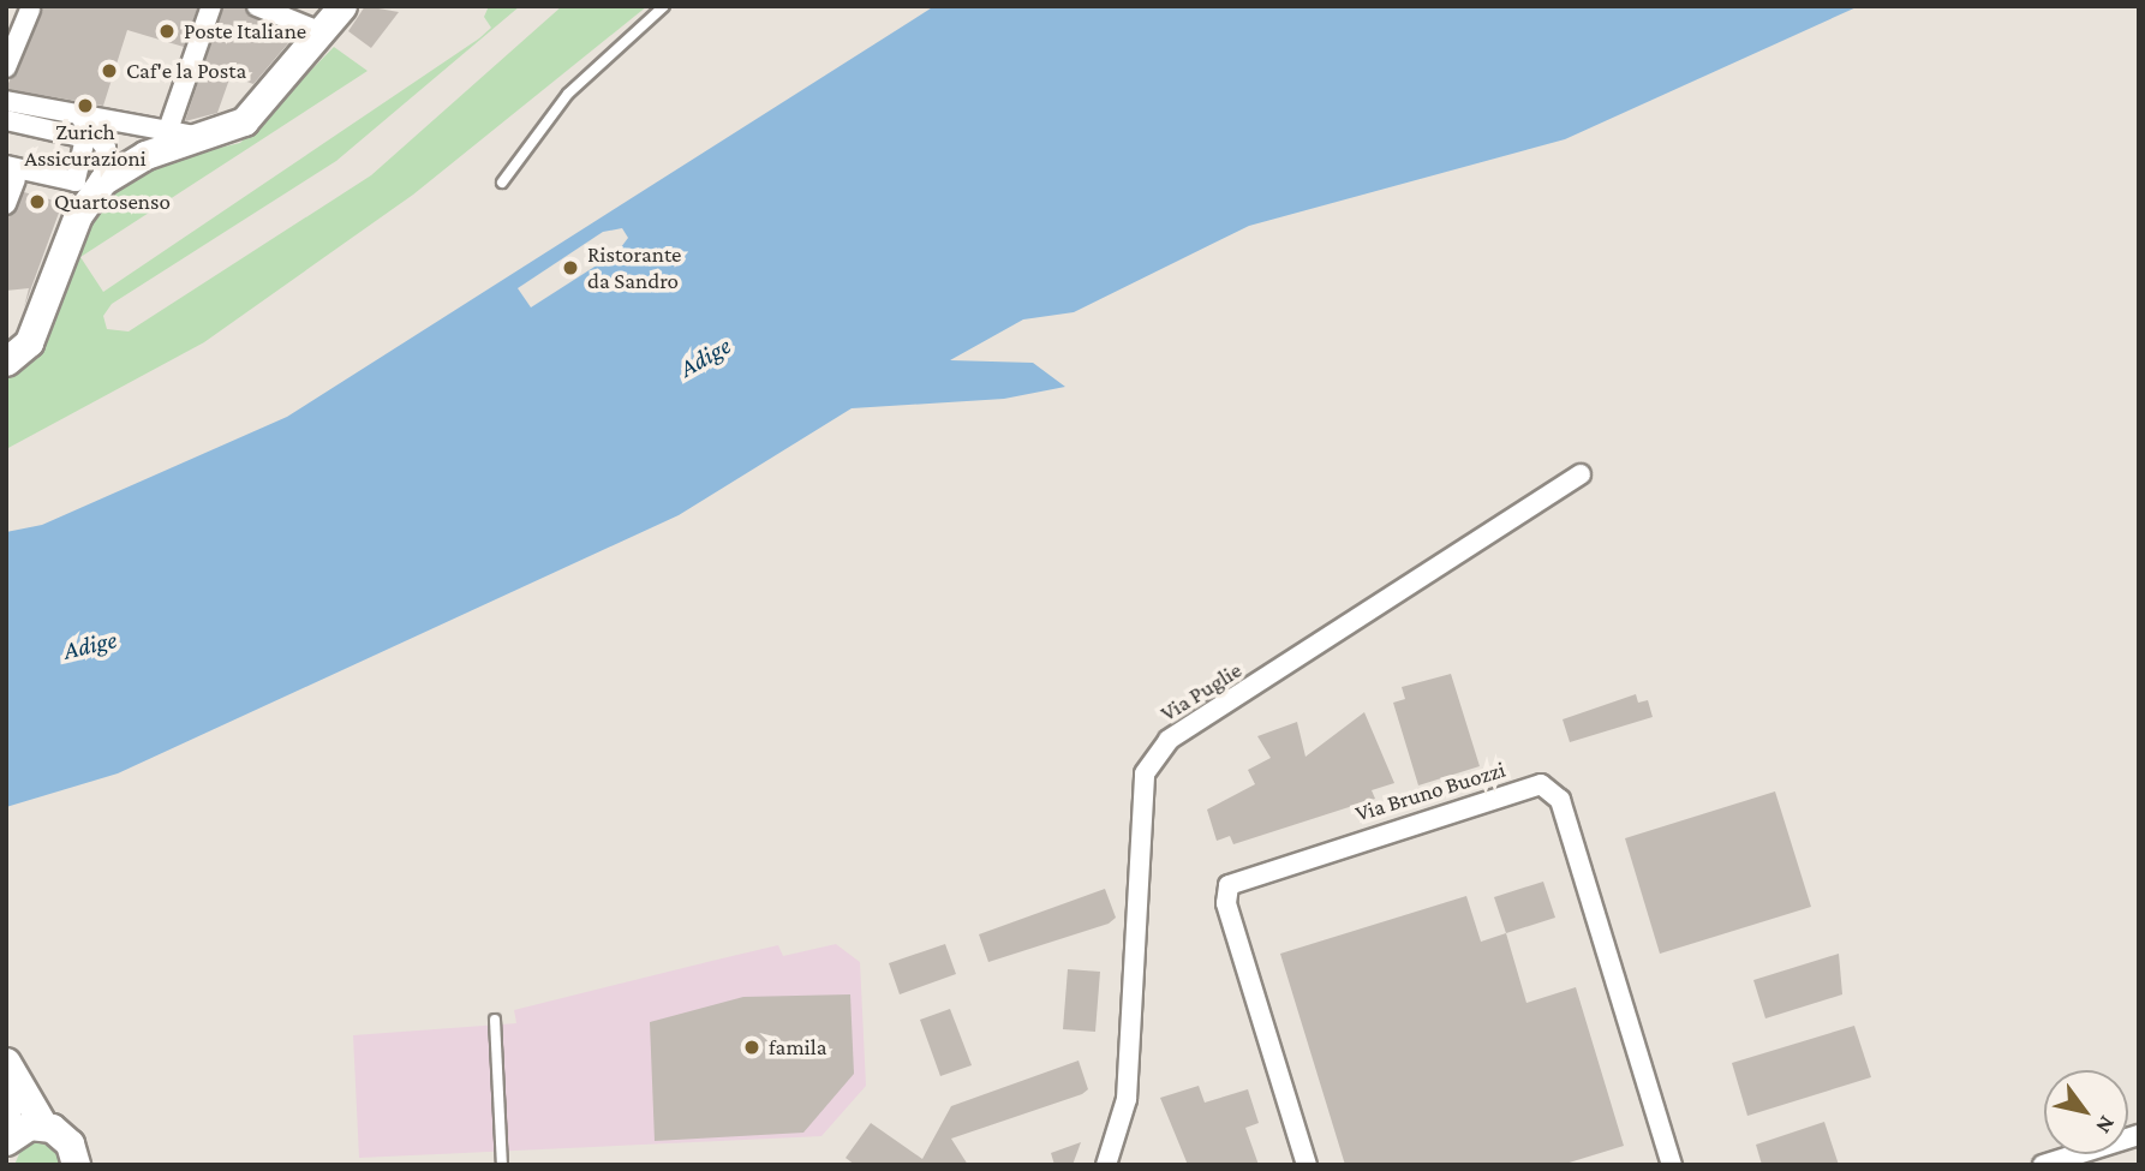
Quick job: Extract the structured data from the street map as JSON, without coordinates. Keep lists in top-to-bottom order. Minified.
{"streets":{"street":["Via Puglie","Via Bruno Buozzi"]},"water":["Adige"],"places":["Poste Italiane","Caf'e la Posta","Zurich Assicurazioni","Quartosenso","Ristorante da Sandro","famila"],"north":"bottom right"}
